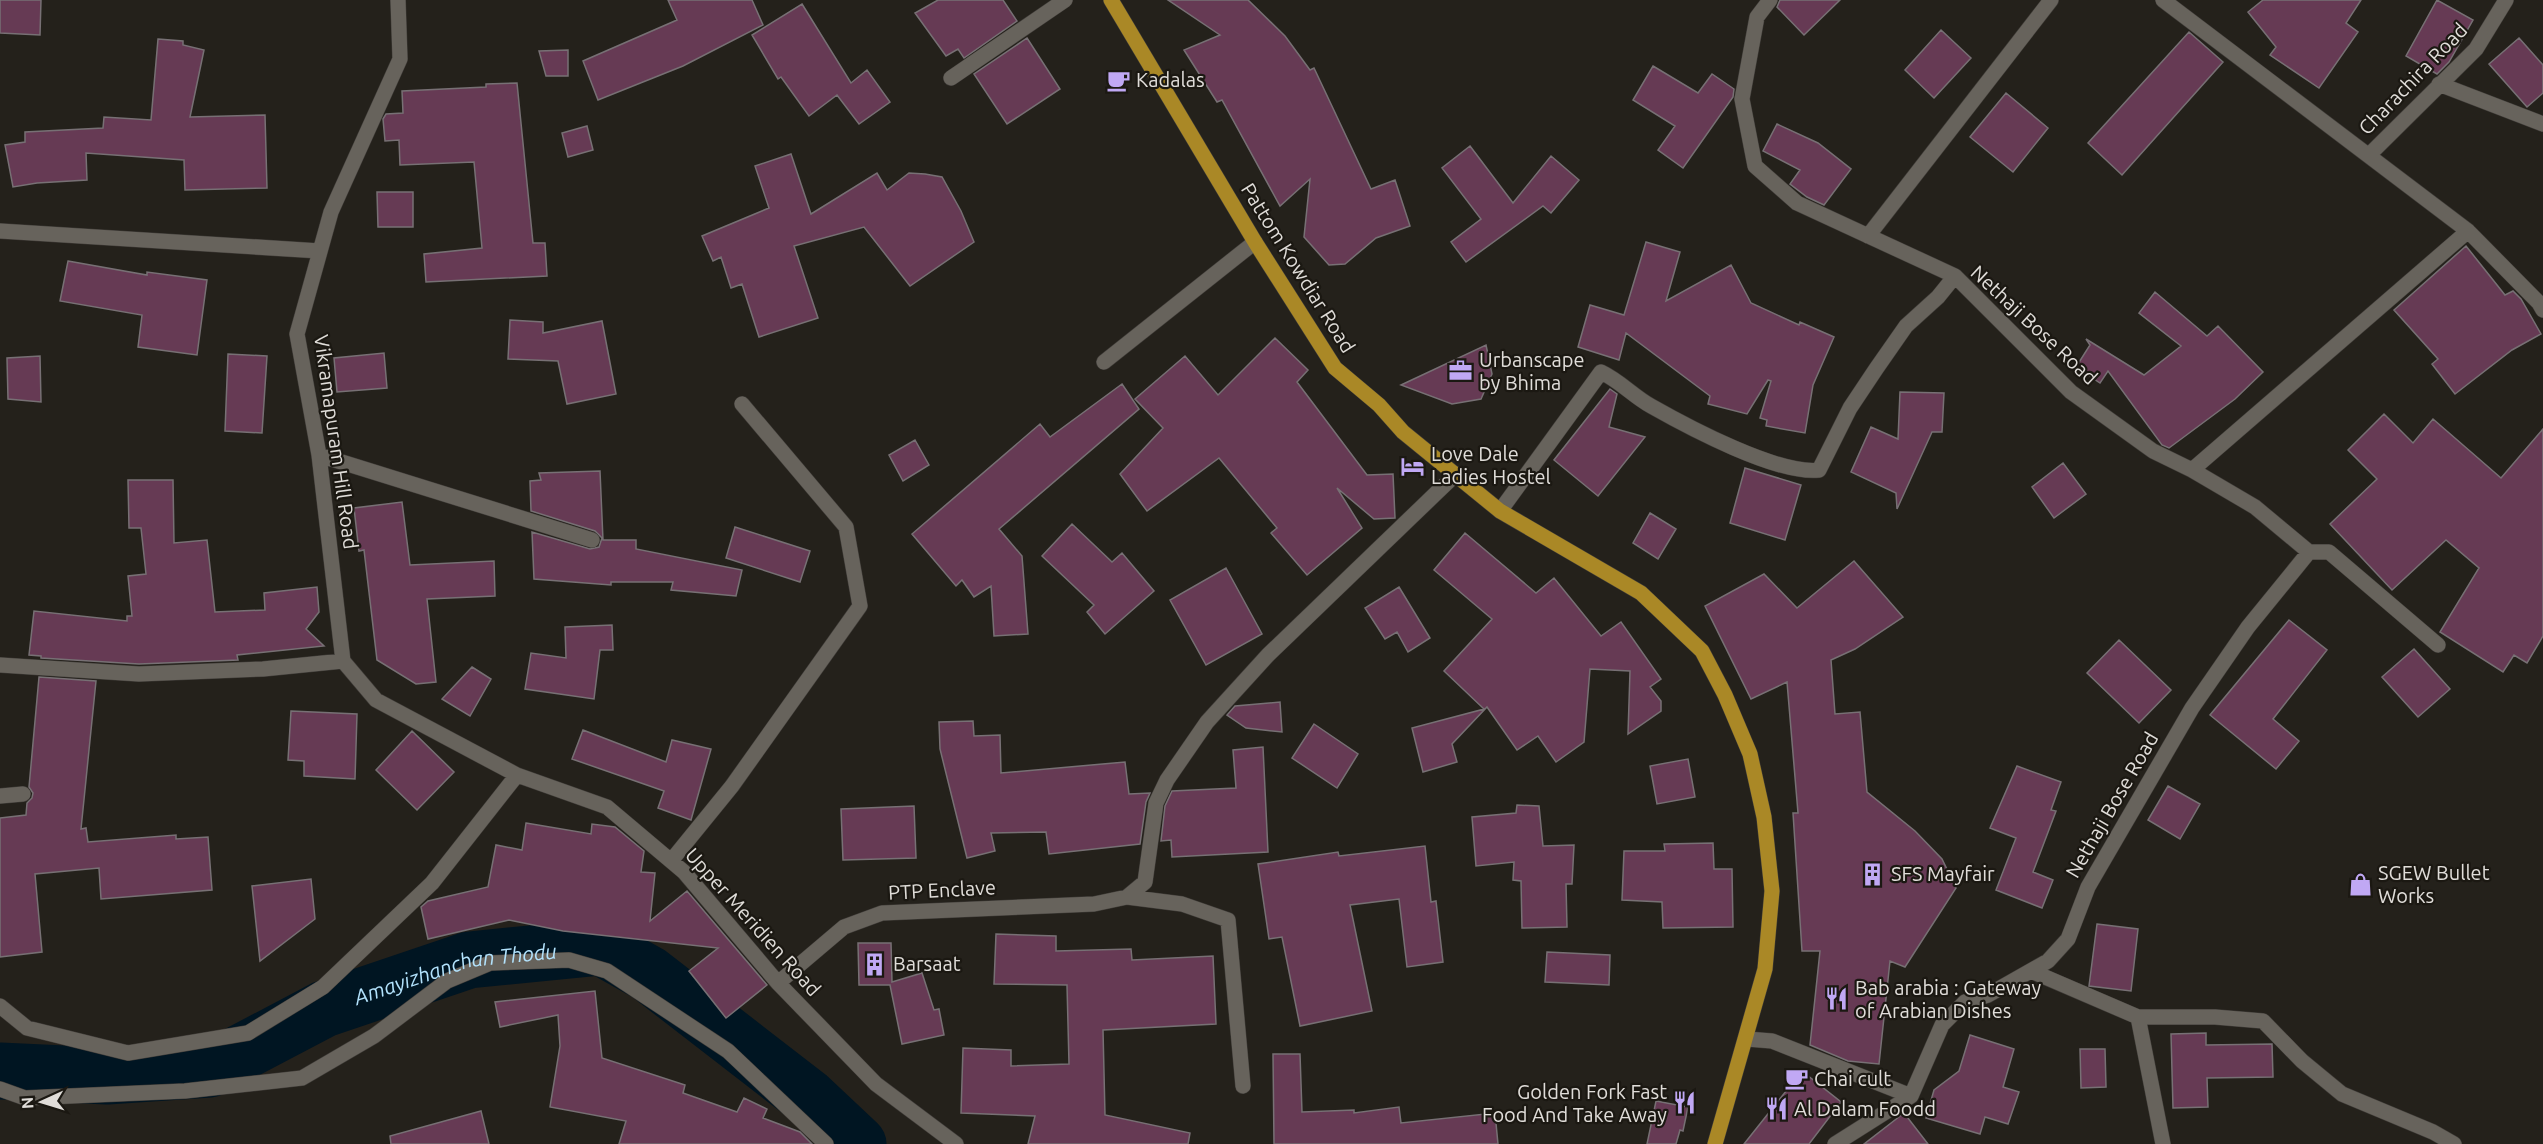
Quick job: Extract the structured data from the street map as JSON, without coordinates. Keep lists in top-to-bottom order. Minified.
{"streets":{"main road":["Pattom Kowdiar Road"],"street":["Charachira Road","Nethaji Bose Road","Vikramapuram Hill Road","PTP Enclave","Upper Meridien Road"]},"crossings":[["Pattom Kowdiar Road","Nethaji Bose Road"],["PTP Enclave","Upper Meridien Road"]],"water":["Amayizhanchan Thodu"],"places":{"cafe":["Kadalas","Chai cult"],"office":["Urbanscape by Bhima"],"hotel":["Love Dale Ladies Hostel"],"building":["SFS Mayfair","Barsaat"],"shop":["SGEW Bullet Works"],"restaurant":["Bab arabia : Gateway of Arabian Dishes","Golden Fork Fast Food And Take Away","Al Dalam Foodd"]},"north":"left"}
